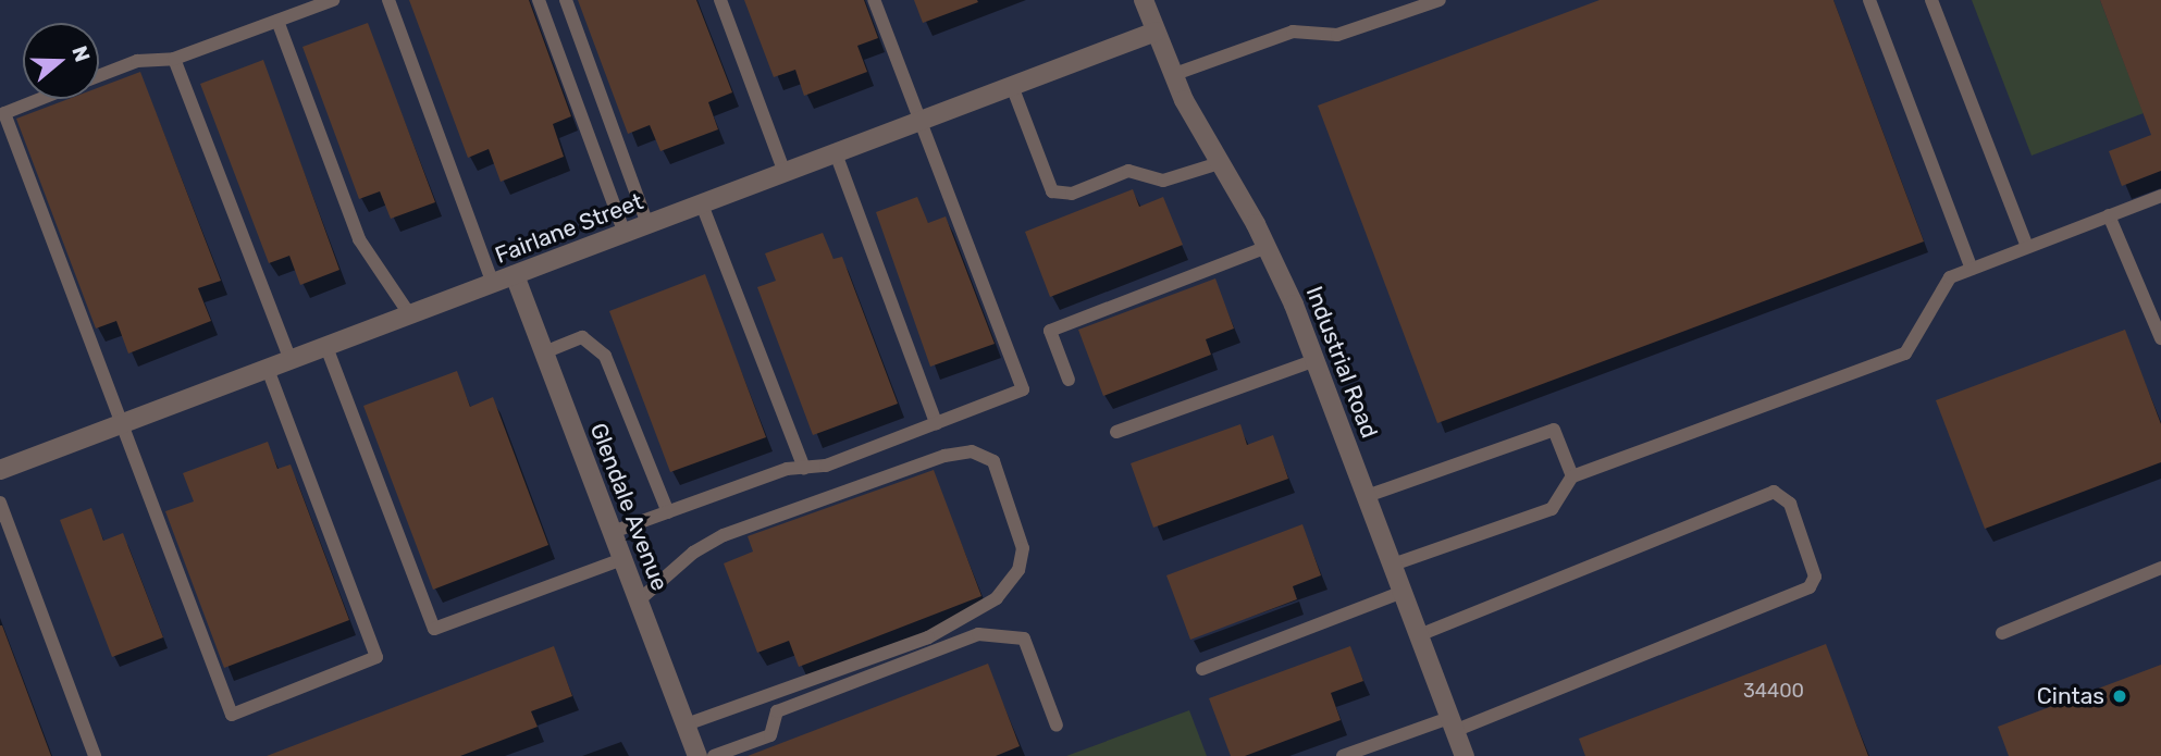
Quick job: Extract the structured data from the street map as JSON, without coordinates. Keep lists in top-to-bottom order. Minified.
{"streets":{"street":["Fairlane Street","Industrial Road","Glendale Avenue"]},"crossings":[["Fairlane Street","Industrial Road"],["Fairlane Street","Glendale Avenue"]],"places":["Cintas"],"house_numbers":["34400"],"north":"right"}
